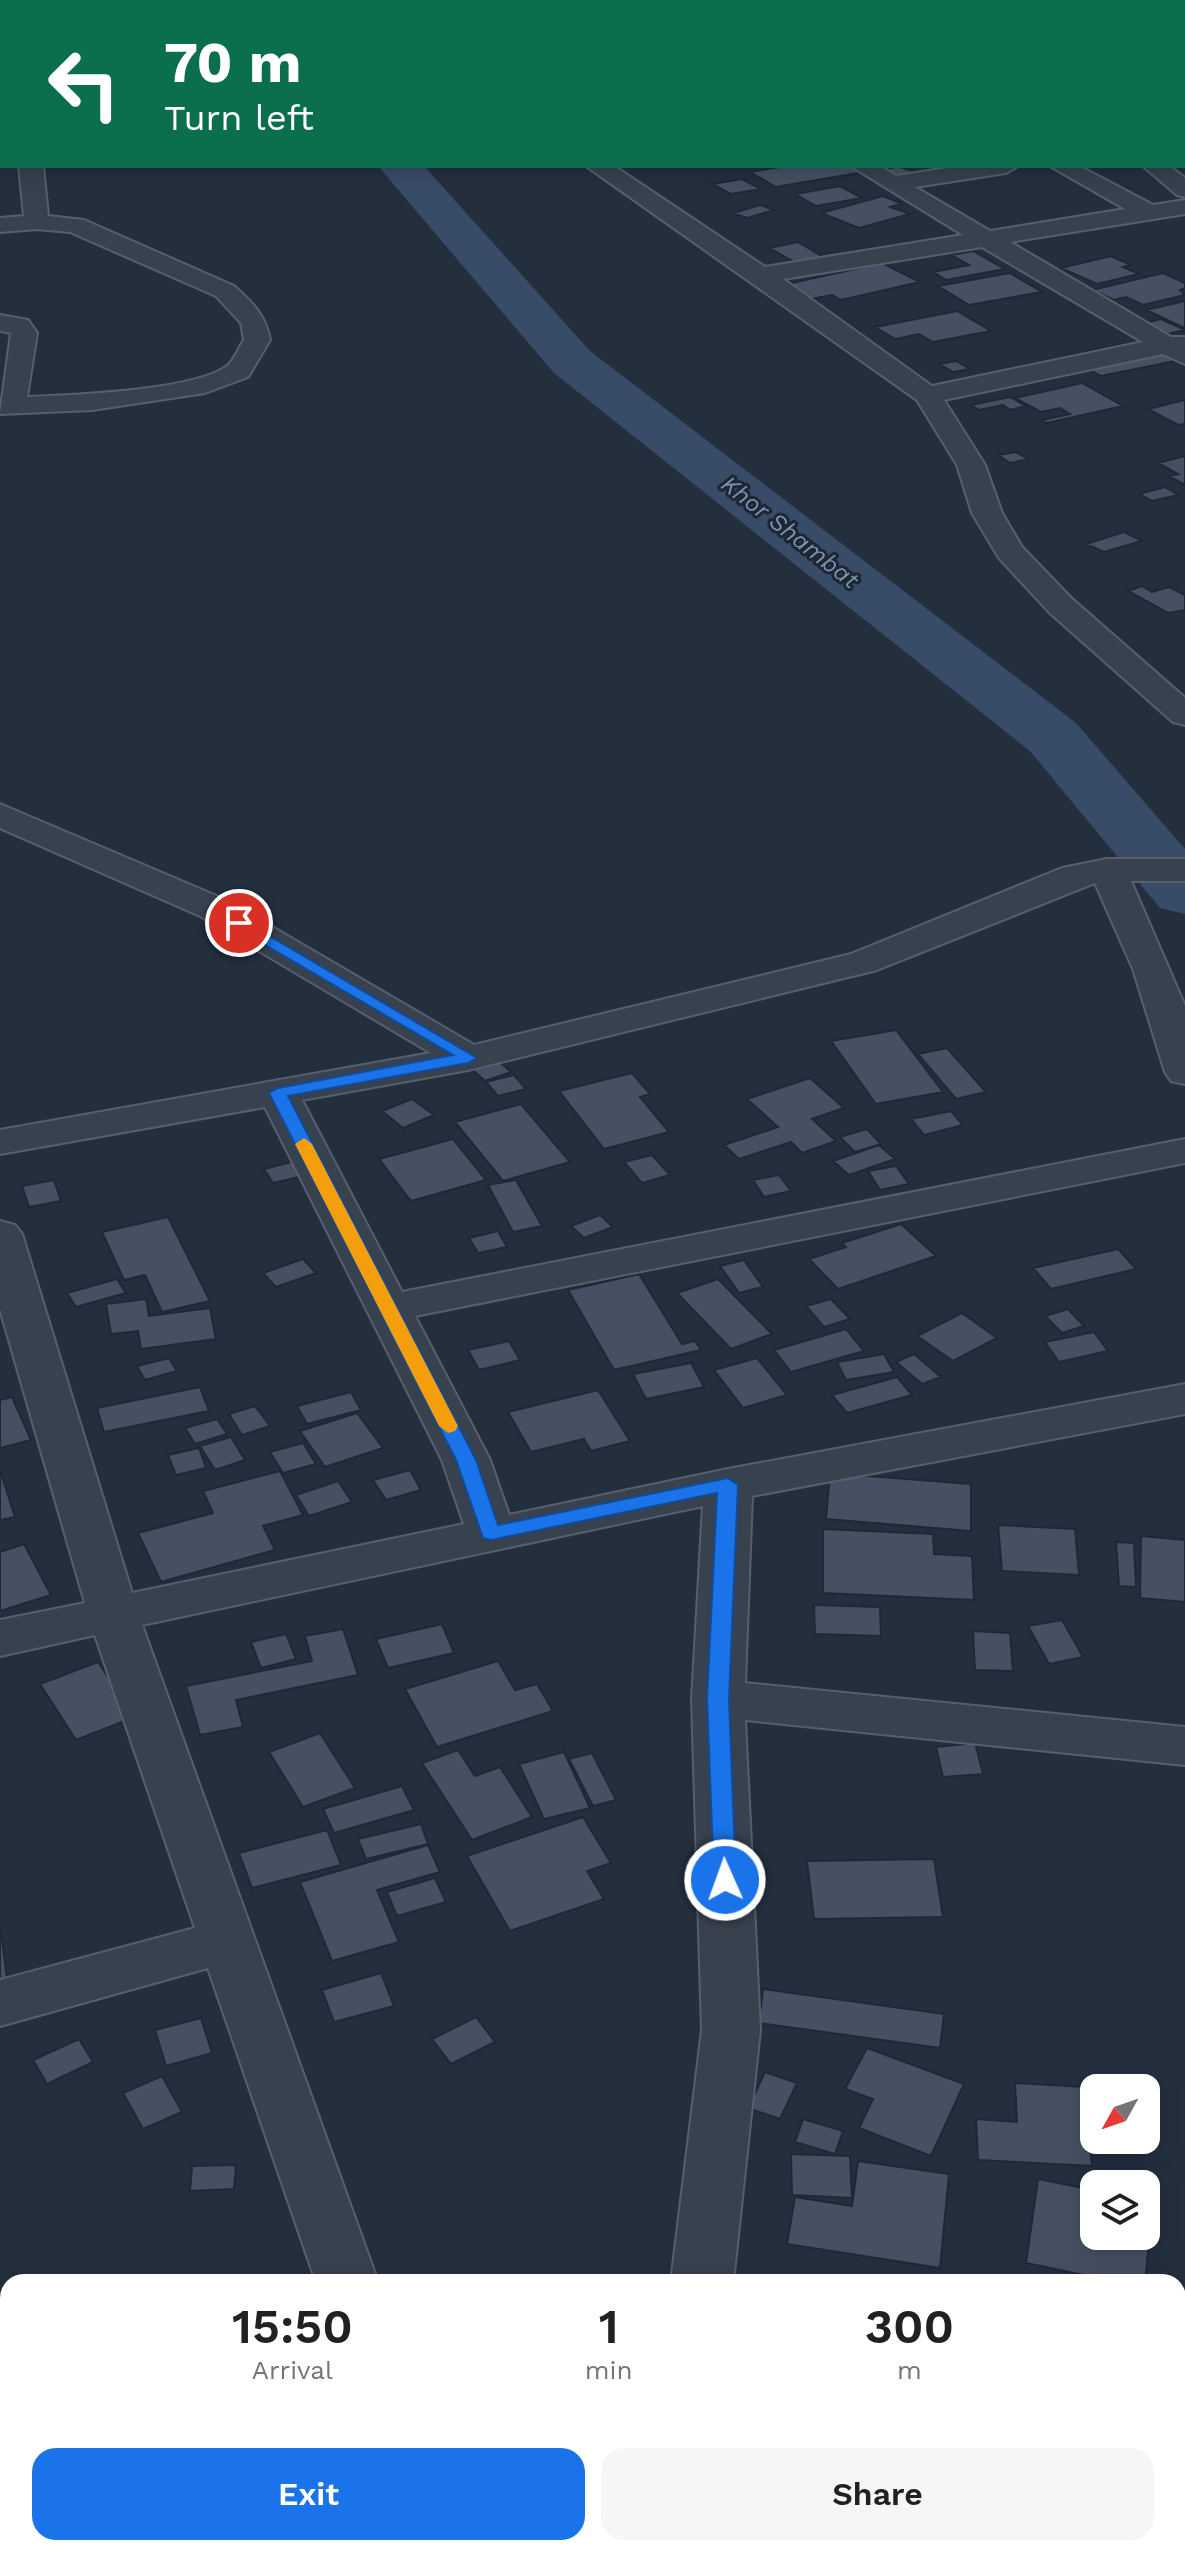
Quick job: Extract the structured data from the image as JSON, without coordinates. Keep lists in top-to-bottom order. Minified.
{"water":["Khor Shambat"],"north":"bottom left","page":{"turn":["70 m","Turn left"],"eta":["15:50","Arrival","1","min","300","m"],"buttons":["Exit","Share"]}}
